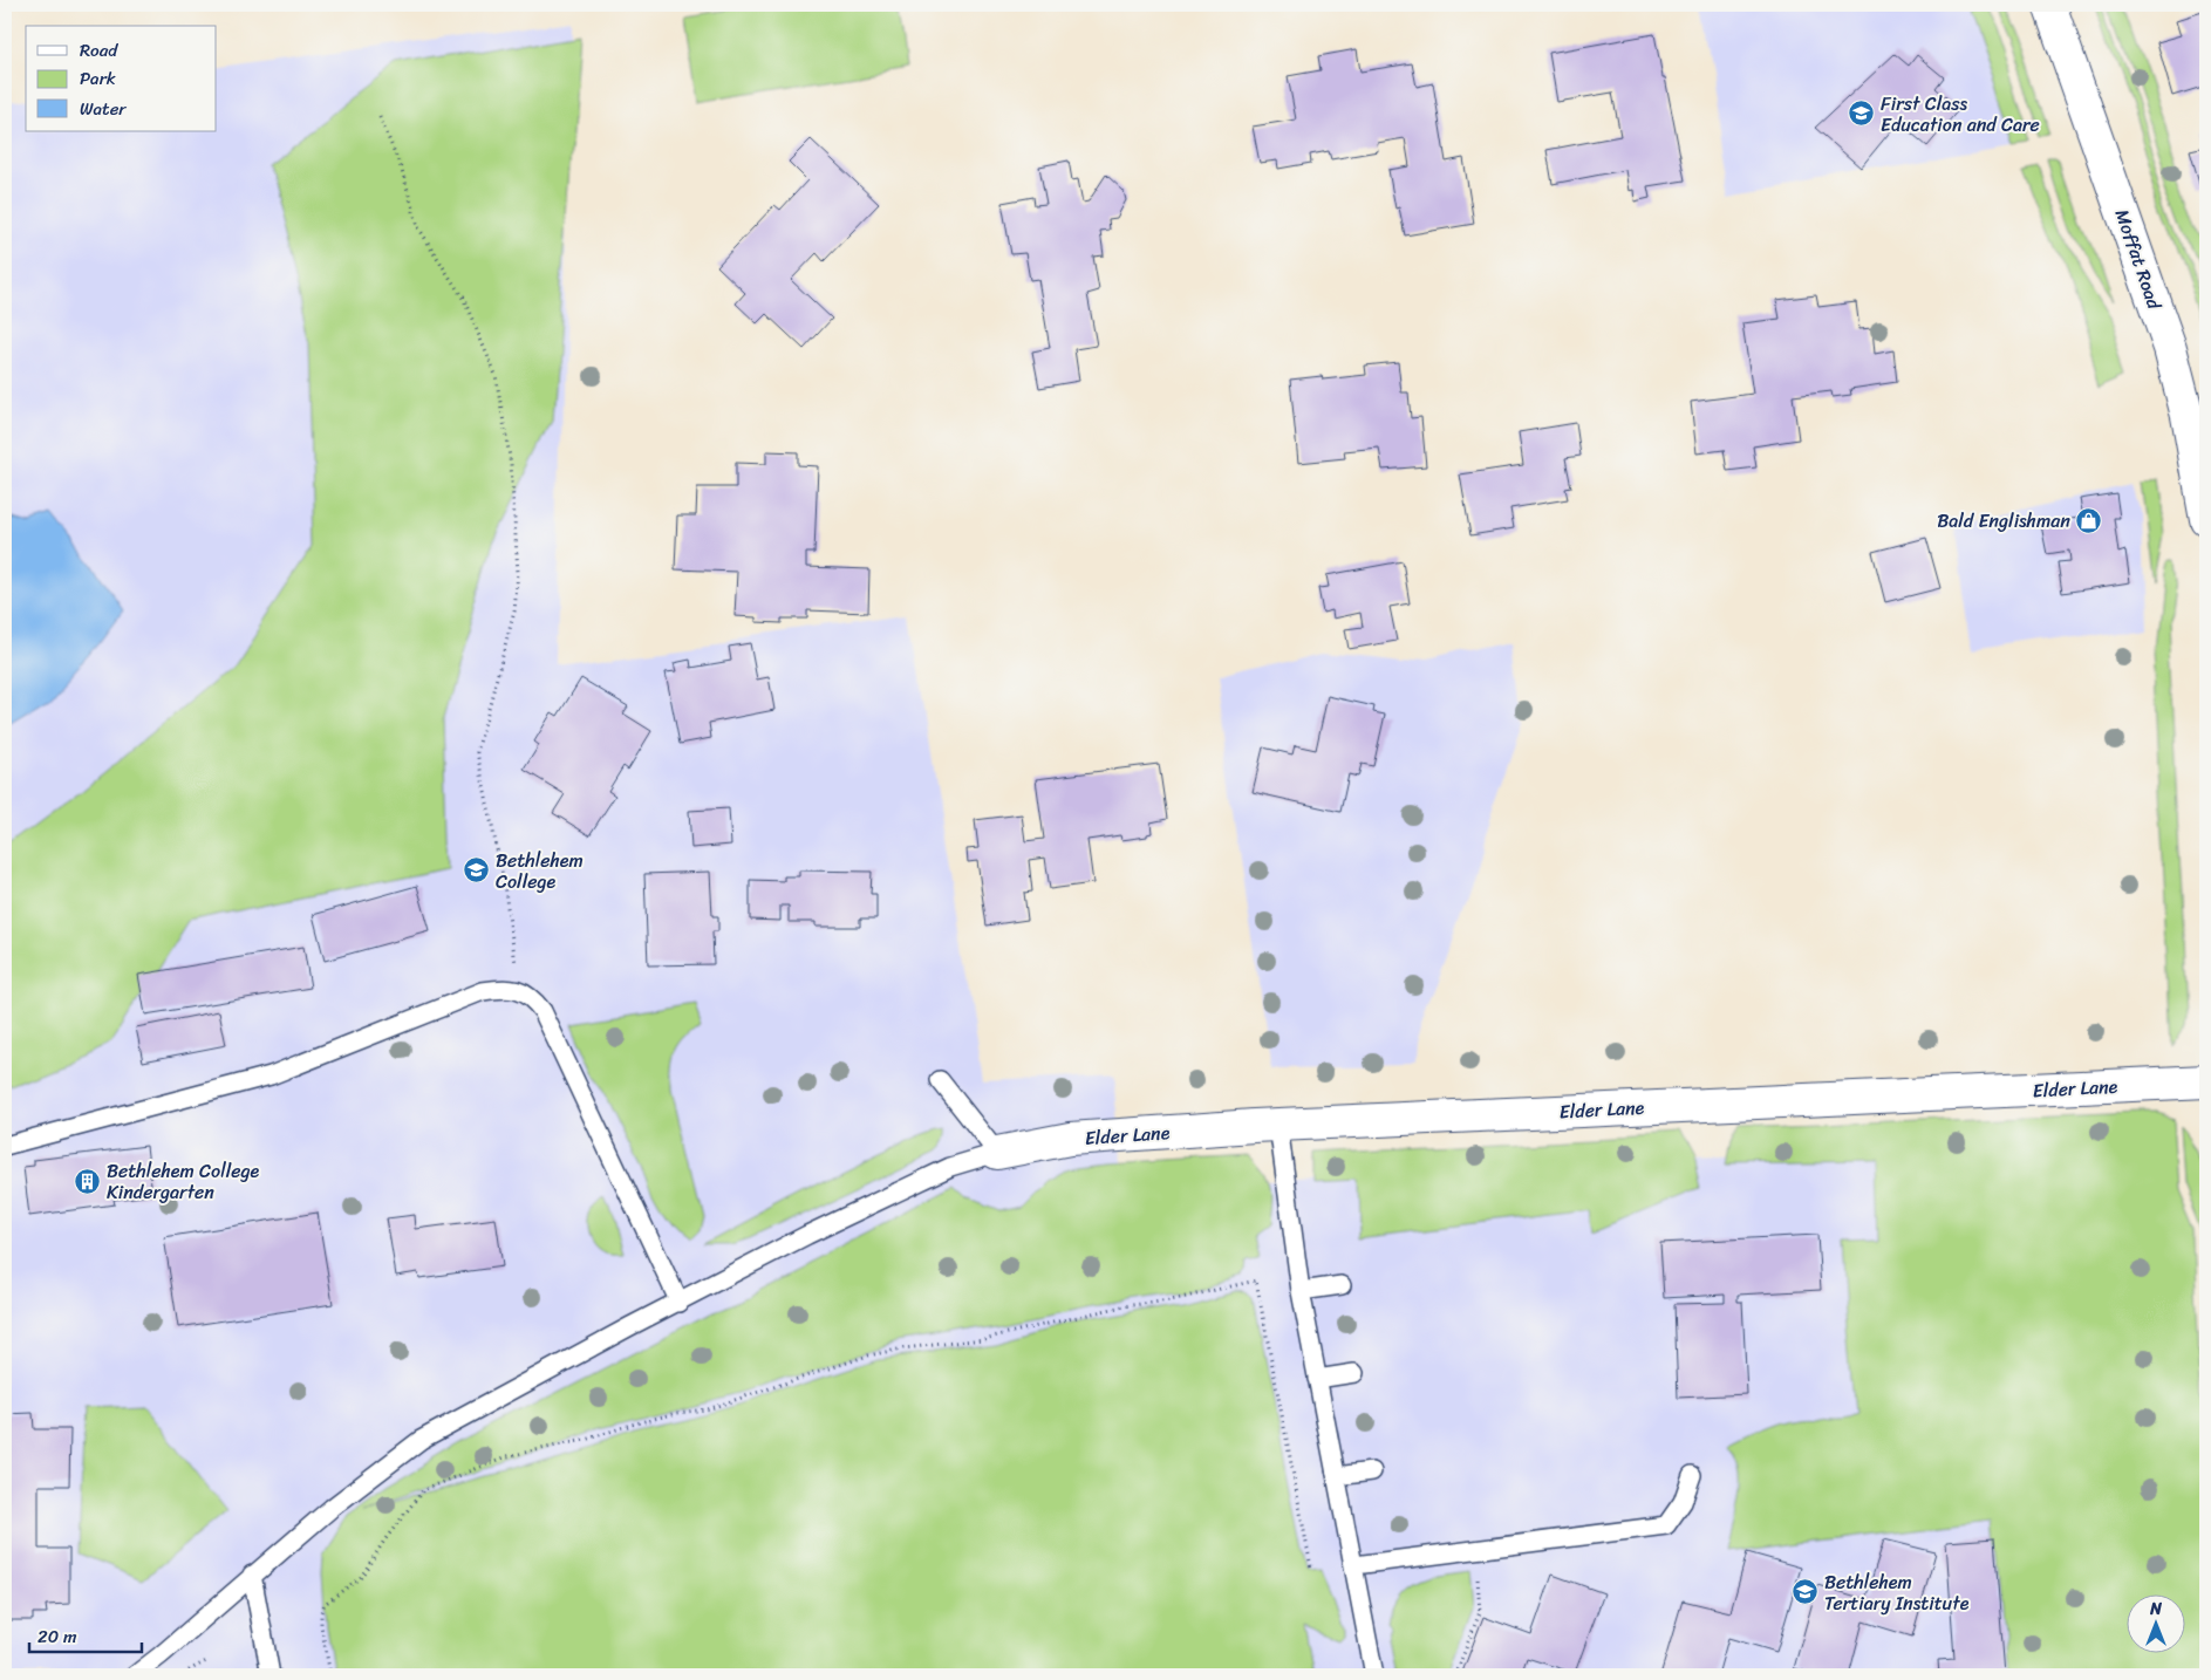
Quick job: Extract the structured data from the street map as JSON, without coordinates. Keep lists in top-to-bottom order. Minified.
{"streets":{"street":["Moffat Road","Elder Lane"]},"places":{"school or university":["First Class Education and Care","Bethlehem College","Bethlehem Tertiary Institute"],"shop":["Bald Englishman"],"building":["Bethlehem College Kindergarten"]},"legend":["Road","Park","Water"],"scale_bar":"20 m","north":"top"}
